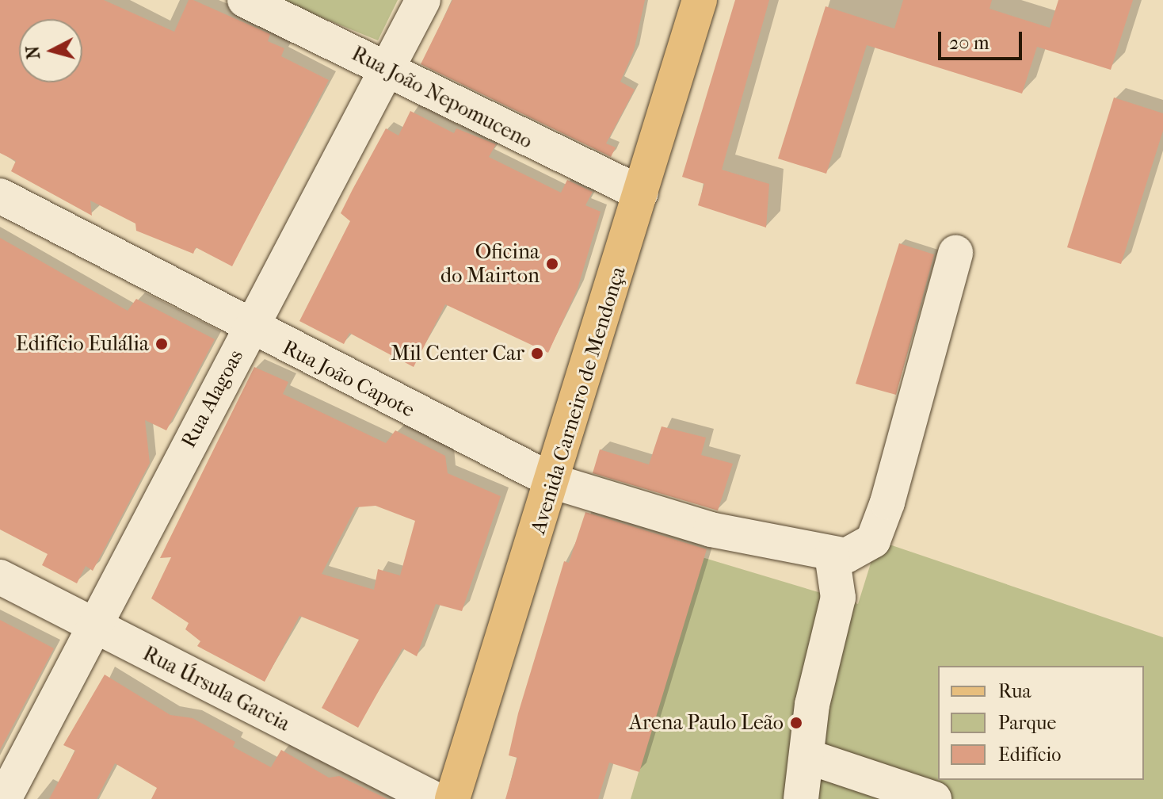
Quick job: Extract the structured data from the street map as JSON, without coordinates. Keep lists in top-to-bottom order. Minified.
{"streets":{"main road":["Avenida Carneiro de Mendonça"],"street":["Rua João Nepomuceno","Rua João Capote","Rua Alagoas","Rua Úrsula Garcia"]},"crossings":[["Rua João Nepomuceno","Rua Alagoas"],["Rua João Nepomuceno","Avenida Carneiro de Mendonça"],["Rua João Capote","Rua Alagoas"],["Rua João Capote","Avenida Carneiro de Mendonça"],["Rua Alagoas","Rua Úrsula Garcia"]],"places":["Oficina do Mairton","Edifício Eulália","Mil Center Car","Arena Paulo Leão"],"legend":["Rua","Parque","Edifício"],"scale_bar":"20 m","north":"left"}
